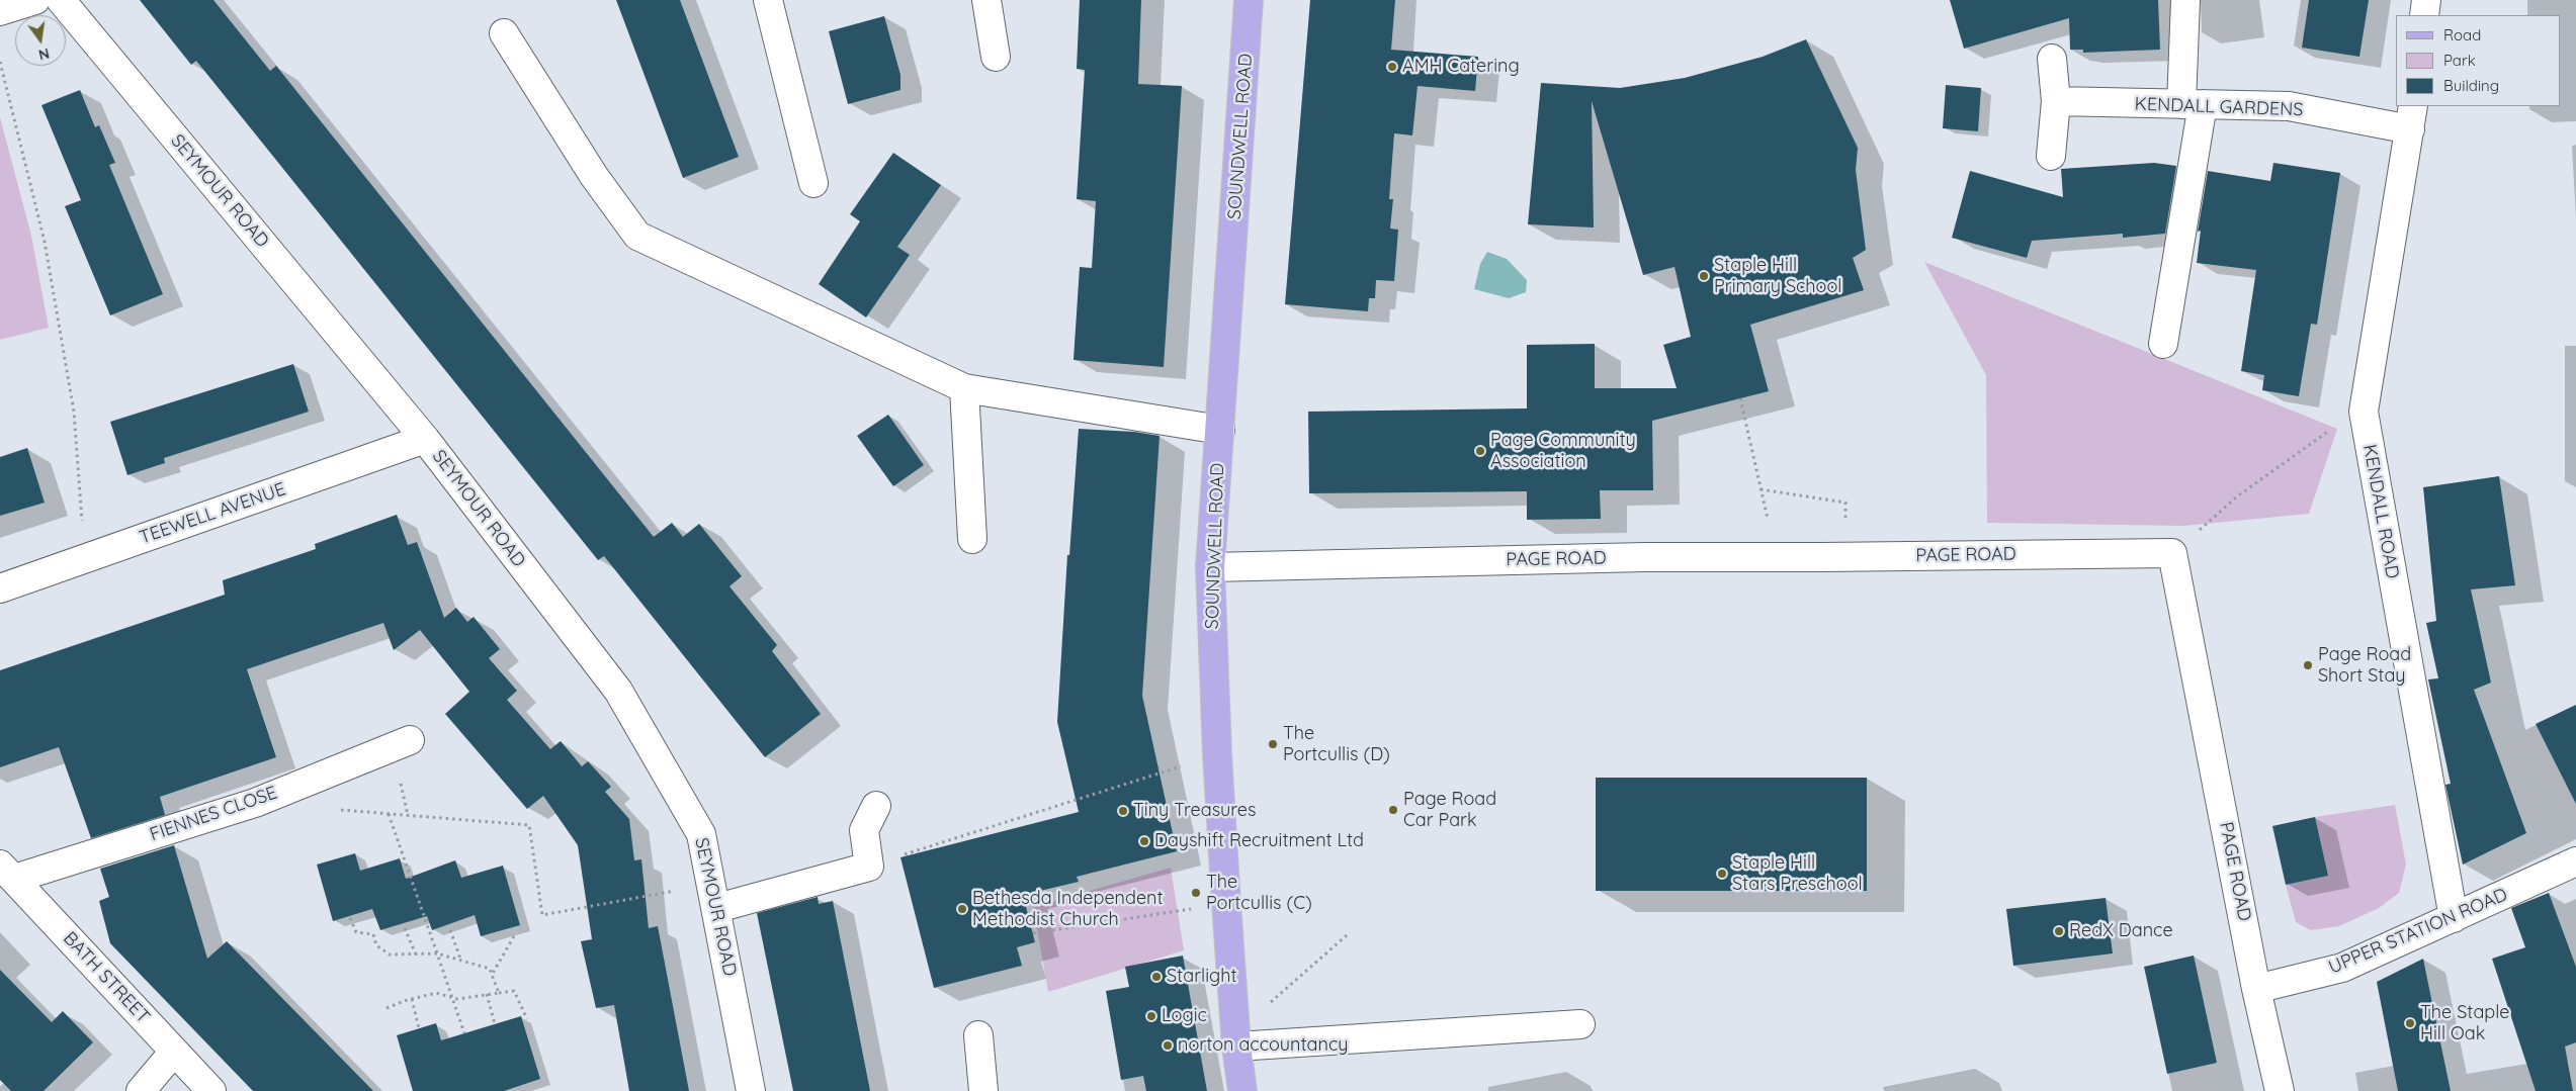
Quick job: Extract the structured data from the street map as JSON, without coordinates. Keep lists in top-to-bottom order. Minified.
{"streets":{"main road":["SOUNDWELL ROAD"],"street":["KENDALL GARDENS","SEYMOUR ROAD","KENDALL ROAD","TEEWELL AVENUE","PAGE ROAD","FIENNES CLOSE","UPPER STATION ROAD","BATH STREET"]},"crossings":[["KENDALL GARDENS","KENDALL ROAD"],["SOUNDWELL ROAD","PAGE ROAD"],["SEYMOUR ROAD","TEEWELL AVENUE"],["KENDALL ROAD","UPPER STATION ROAD"],["PAGE ROAD","UPPER STATION ROAD"],["FIENNES CLOSE","BATH STREET"]],"places":["AMH Catering","Staple Hill Primary School","Page Community Association","Page Road Short Stay","The Portcullis (D)","Page Road Car Park","Tiny Treasures","Dayshift Recruitment Ltd","Staple Hill Stars Preschool","The Portcullis (C)","Bethesda Independent Methodist Church","RedX Dance","Starlight","Logic","The Staple Hill Oak","norton accountancy"],"legend":["Road","Park","Building"],"north":"bottom"}
